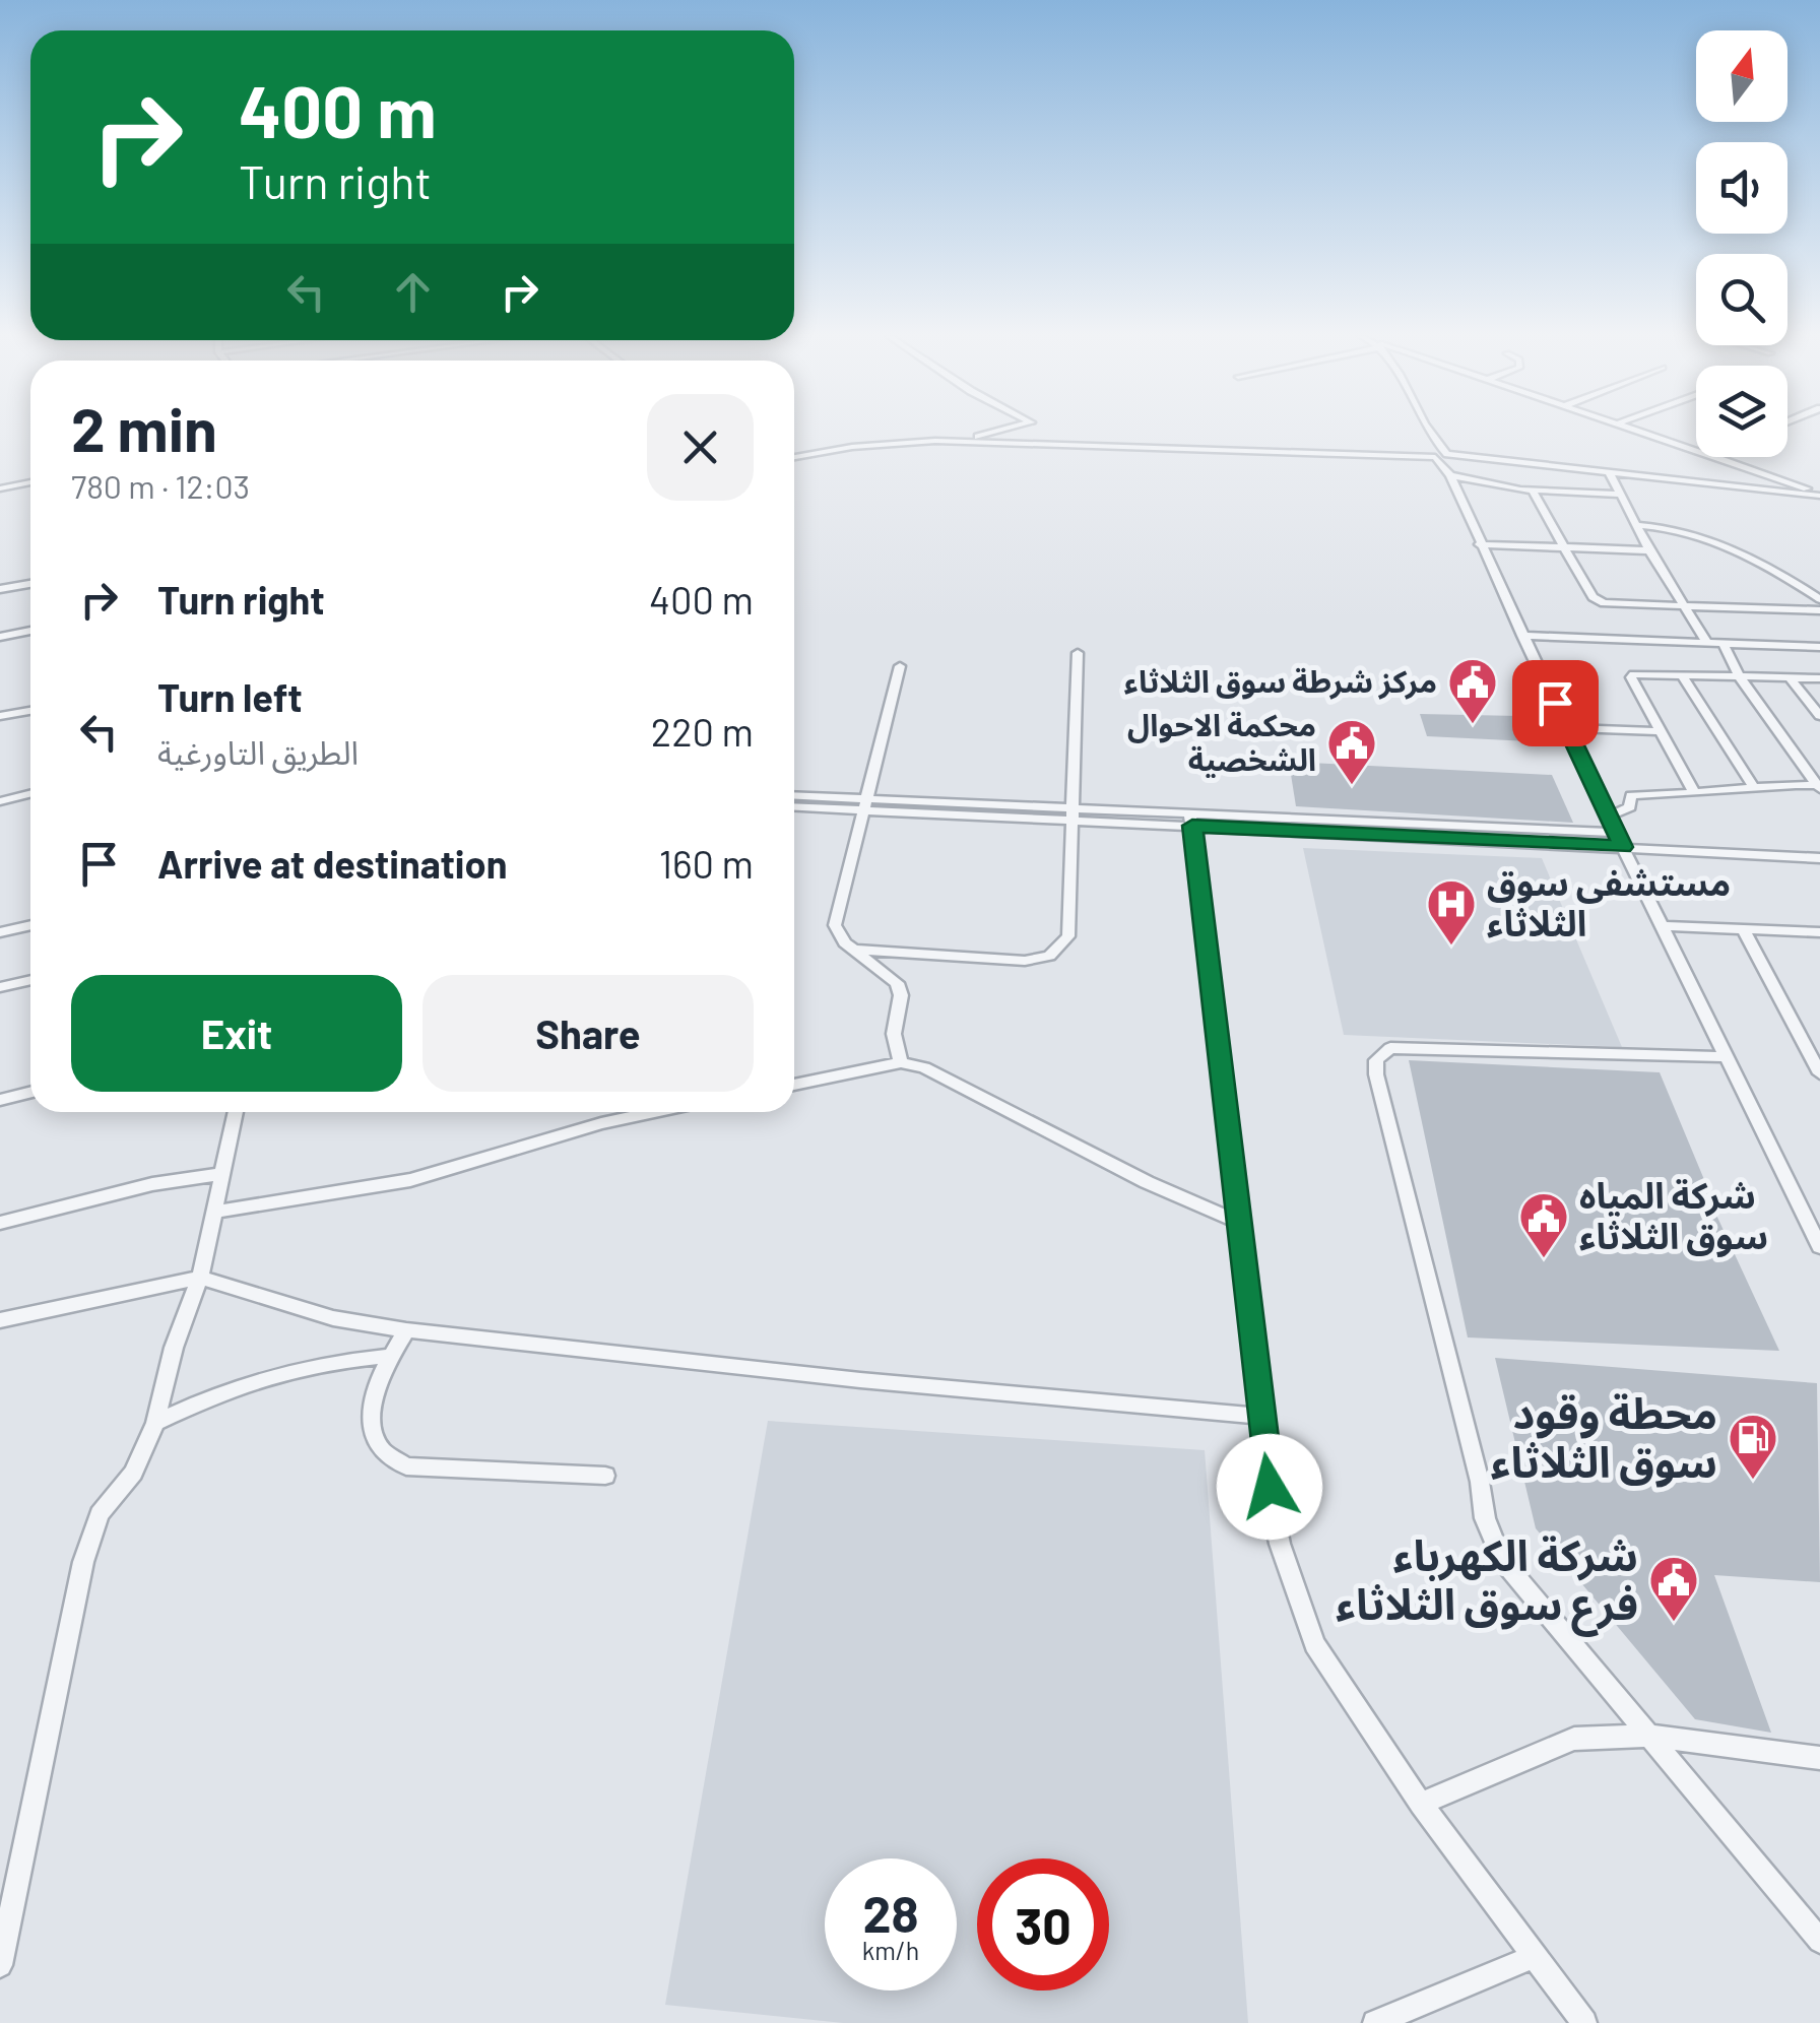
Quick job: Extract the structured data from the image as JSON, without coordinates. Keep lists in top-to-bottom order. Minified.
{"places":{"public building":["مركز شرطة سوق الثلاثاء","محكمة الاحوال الشخصية","شركة المياه سوق الثلاثاء","شركة الكهرباء فرع سوق الثلاثاء"],"hospital":["مستشفى سوق الثلاثاء"],"fuel station":["محطة وقود سوق الثلاثاء"]},"north":"top","page":{"turn":["400 m","Turn right"],"heading":["2 min","780 m · 12:03"],"list":[{"name":"Turn right","value":"400 m"},{"name":"Turn left","note":"الطريق التاورغية","value":"220 m"},{"name":"Arrive at destination","value":"160 m"}],"buttons":["Exit","Share"],"speed":"28 km/h","limit":"30"}}
